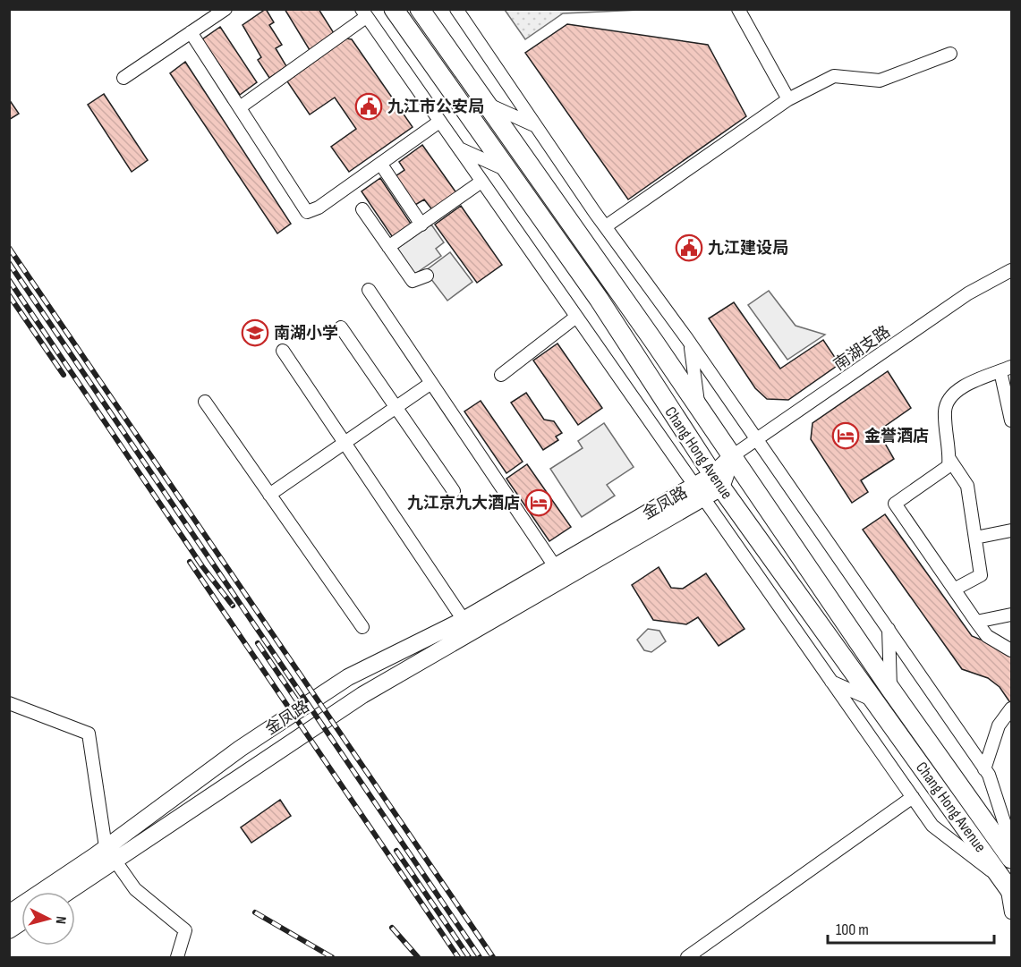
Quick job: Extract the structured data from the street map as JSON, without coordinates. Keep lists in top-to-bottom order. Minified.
{"streets":{"highway":["Chang Hong Avenue"],"main road":["金凤路"],"street":["南湖支路"]},"crossings":[["南湖支路","Chang Hong Avenue"],["南湖支路","金凤路"],["Chang Hong Avenue","金凤路"]],"places":{"public building":["九江市公安局","九江建设局"],"school or university":["南湖小学"],"hotel":["金誉酒店","九江京九大酒店"]},"scale_bar":"100 m","north":"right"}
